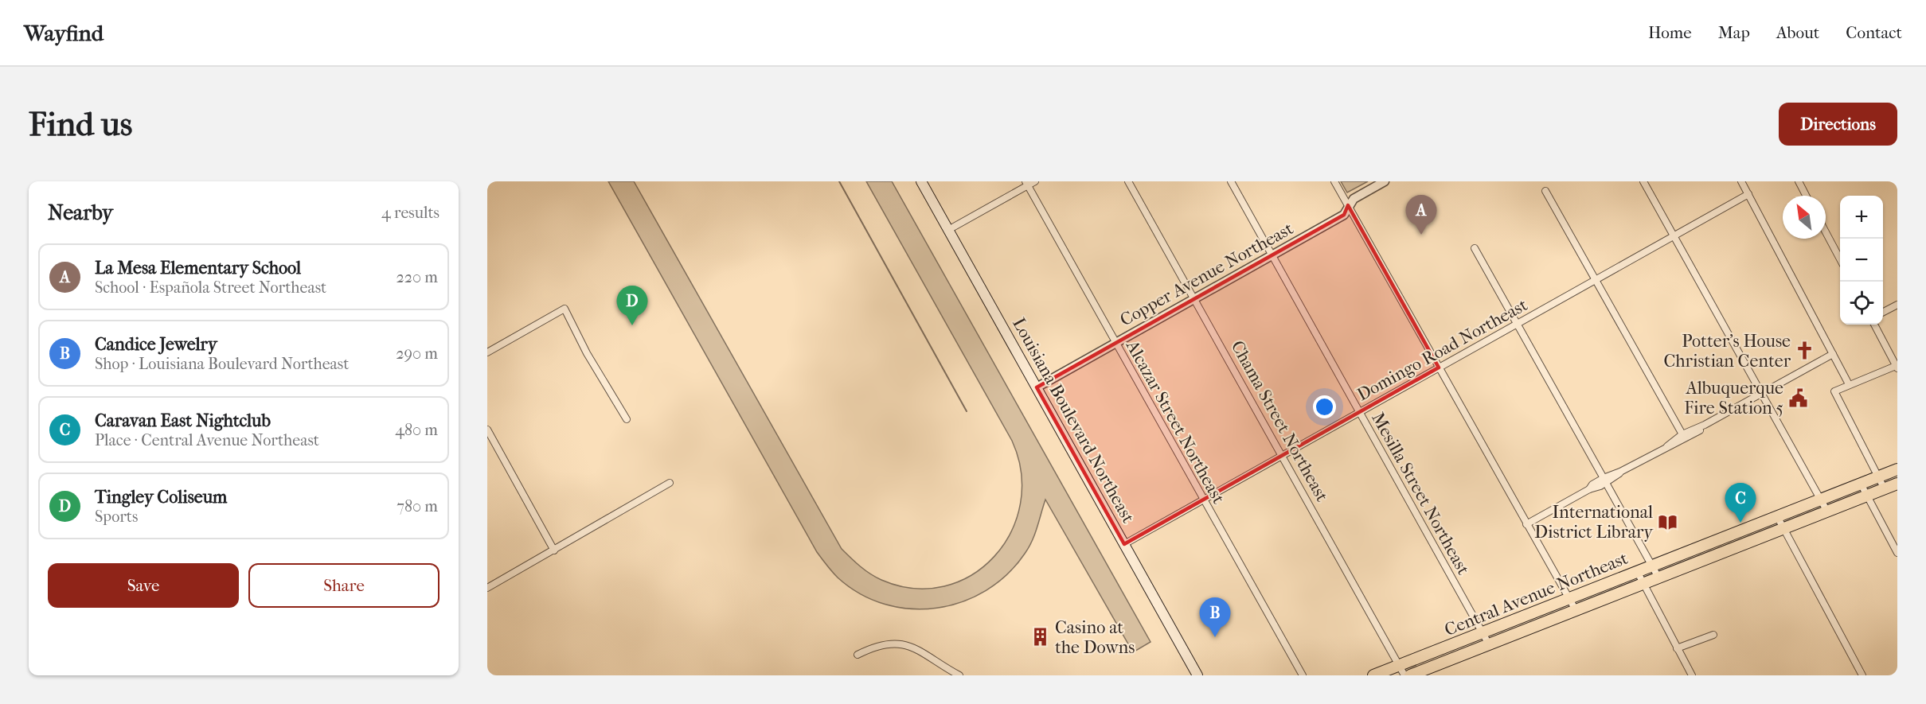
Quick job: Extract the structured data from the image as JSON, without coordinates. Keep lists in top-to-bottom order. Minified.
{"streets":{"main road":["Louisiana Boulevard Northeast","Central Avenue Northeast"],"street":["Copper Avenue Northeast","Domingo Road Northeast","Chama Street Northeast","Alcazar Street Northeast","Mesilla Street Northeast"]},"crossings":[["Copper Avenue Northeast","Louisiana Boulevard Northeast"],["Copper Avenue Northeast","Chama Street Northeast"],["Copper Avenue Northeast","Alcazar Street Northeast"],["Copper Avenue Northeast","Mesilla Street Northeast"],["Domingo Road Northeast","Louisiana Boulevard Northeast"],["Domingo Road Northeast","Chama Street Northeast"],["Domingo Road Northeast","Alcazar Street Northeast"],["Domingo Road Northeast","Mesilla Street Northeast"],["Chama Street Northeast","Central Avenue Northeast"],["Mesilla Street Northeast","Central Avenue Northeast"]],"places":{"church":["Potter's House Christian Center"],"public building":["Albuquerque Fire Station 5"],"library":["International District Library"],"building":["Casino at the Downs"]},"north":"top left","page":{"header":"Wayfind","nav":["Home","Map","About","Contact"],"buttons":["Directions",["Save","Share"]],"title":"Find us","heading":["Nearby","4 results"],"pins":["A","D","C","B"],"map_buttons":["+","−"],"list":[{"mark":"A","name":"La Mesa Elementary School","note":"School · Española Street Northeast","value":"220 m"},{"mark":"B","name":"Candice Jewelry","note":"Shop · Louisiana Boulevard Northeast","value":"290 m"},{"mark":"C","name":"Caravan East Nightclub","note":"Place · Central Avenue Northeast","value":"480 m"},{"mark":"D","name":"Tingley Coliseum","note":"Sports","value":"780 m"}]}}
